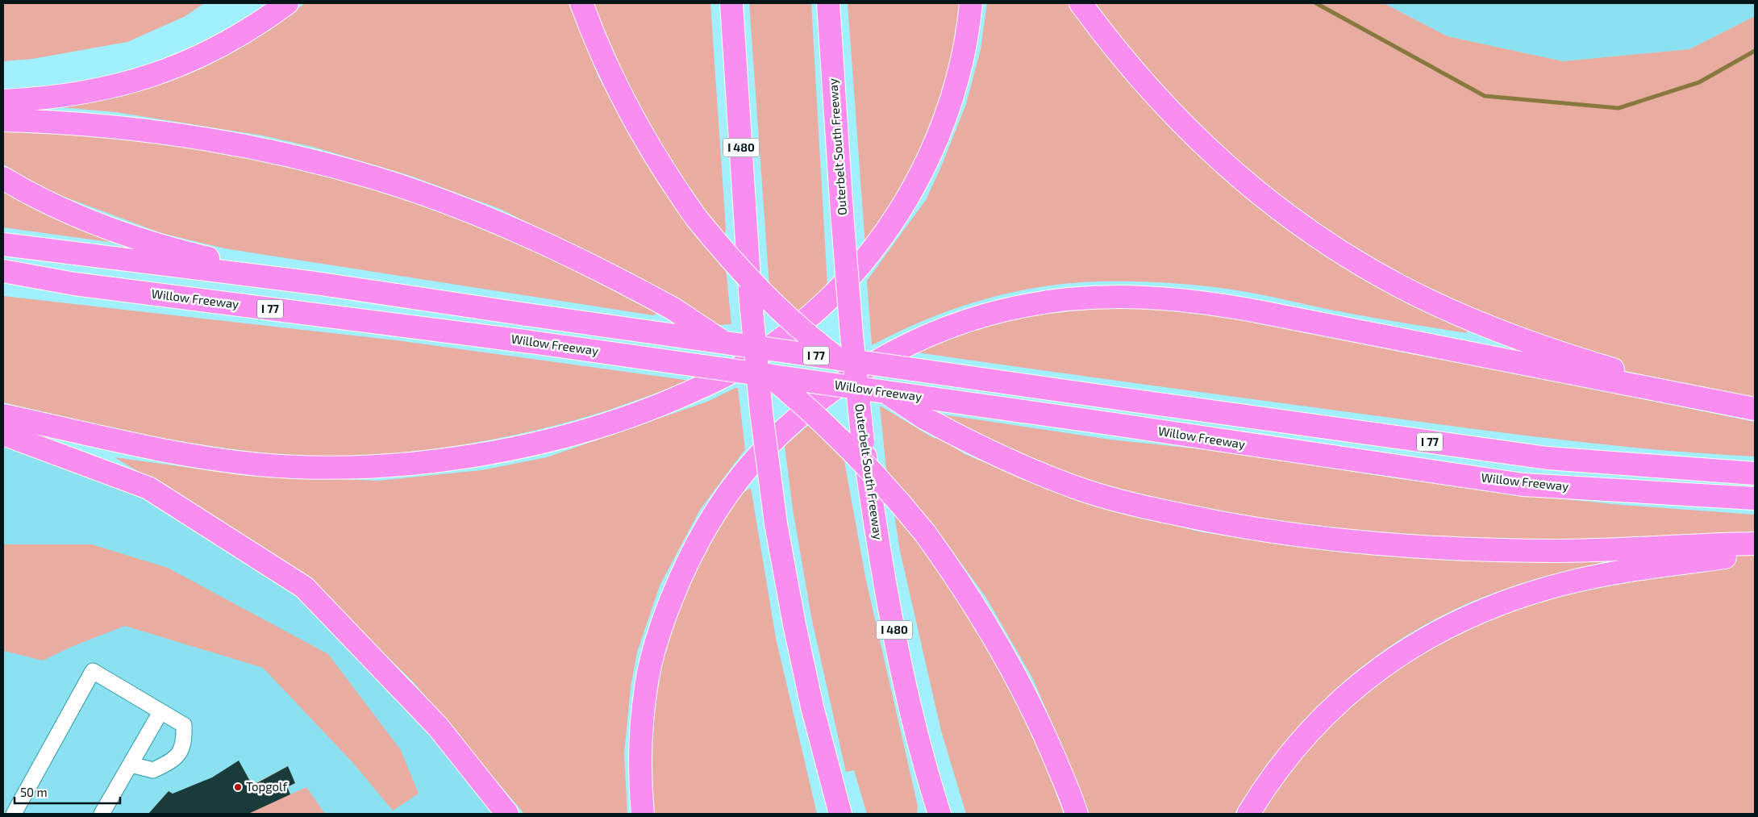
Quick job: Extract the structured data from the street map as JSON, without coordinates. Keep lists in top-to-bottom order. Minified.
{"streets":{"highway":["Outerbelt South Freeway","I 480","Willow Freeway","I 77"]},"places":["Topgolf"],"scale_bar":"50 m"}
